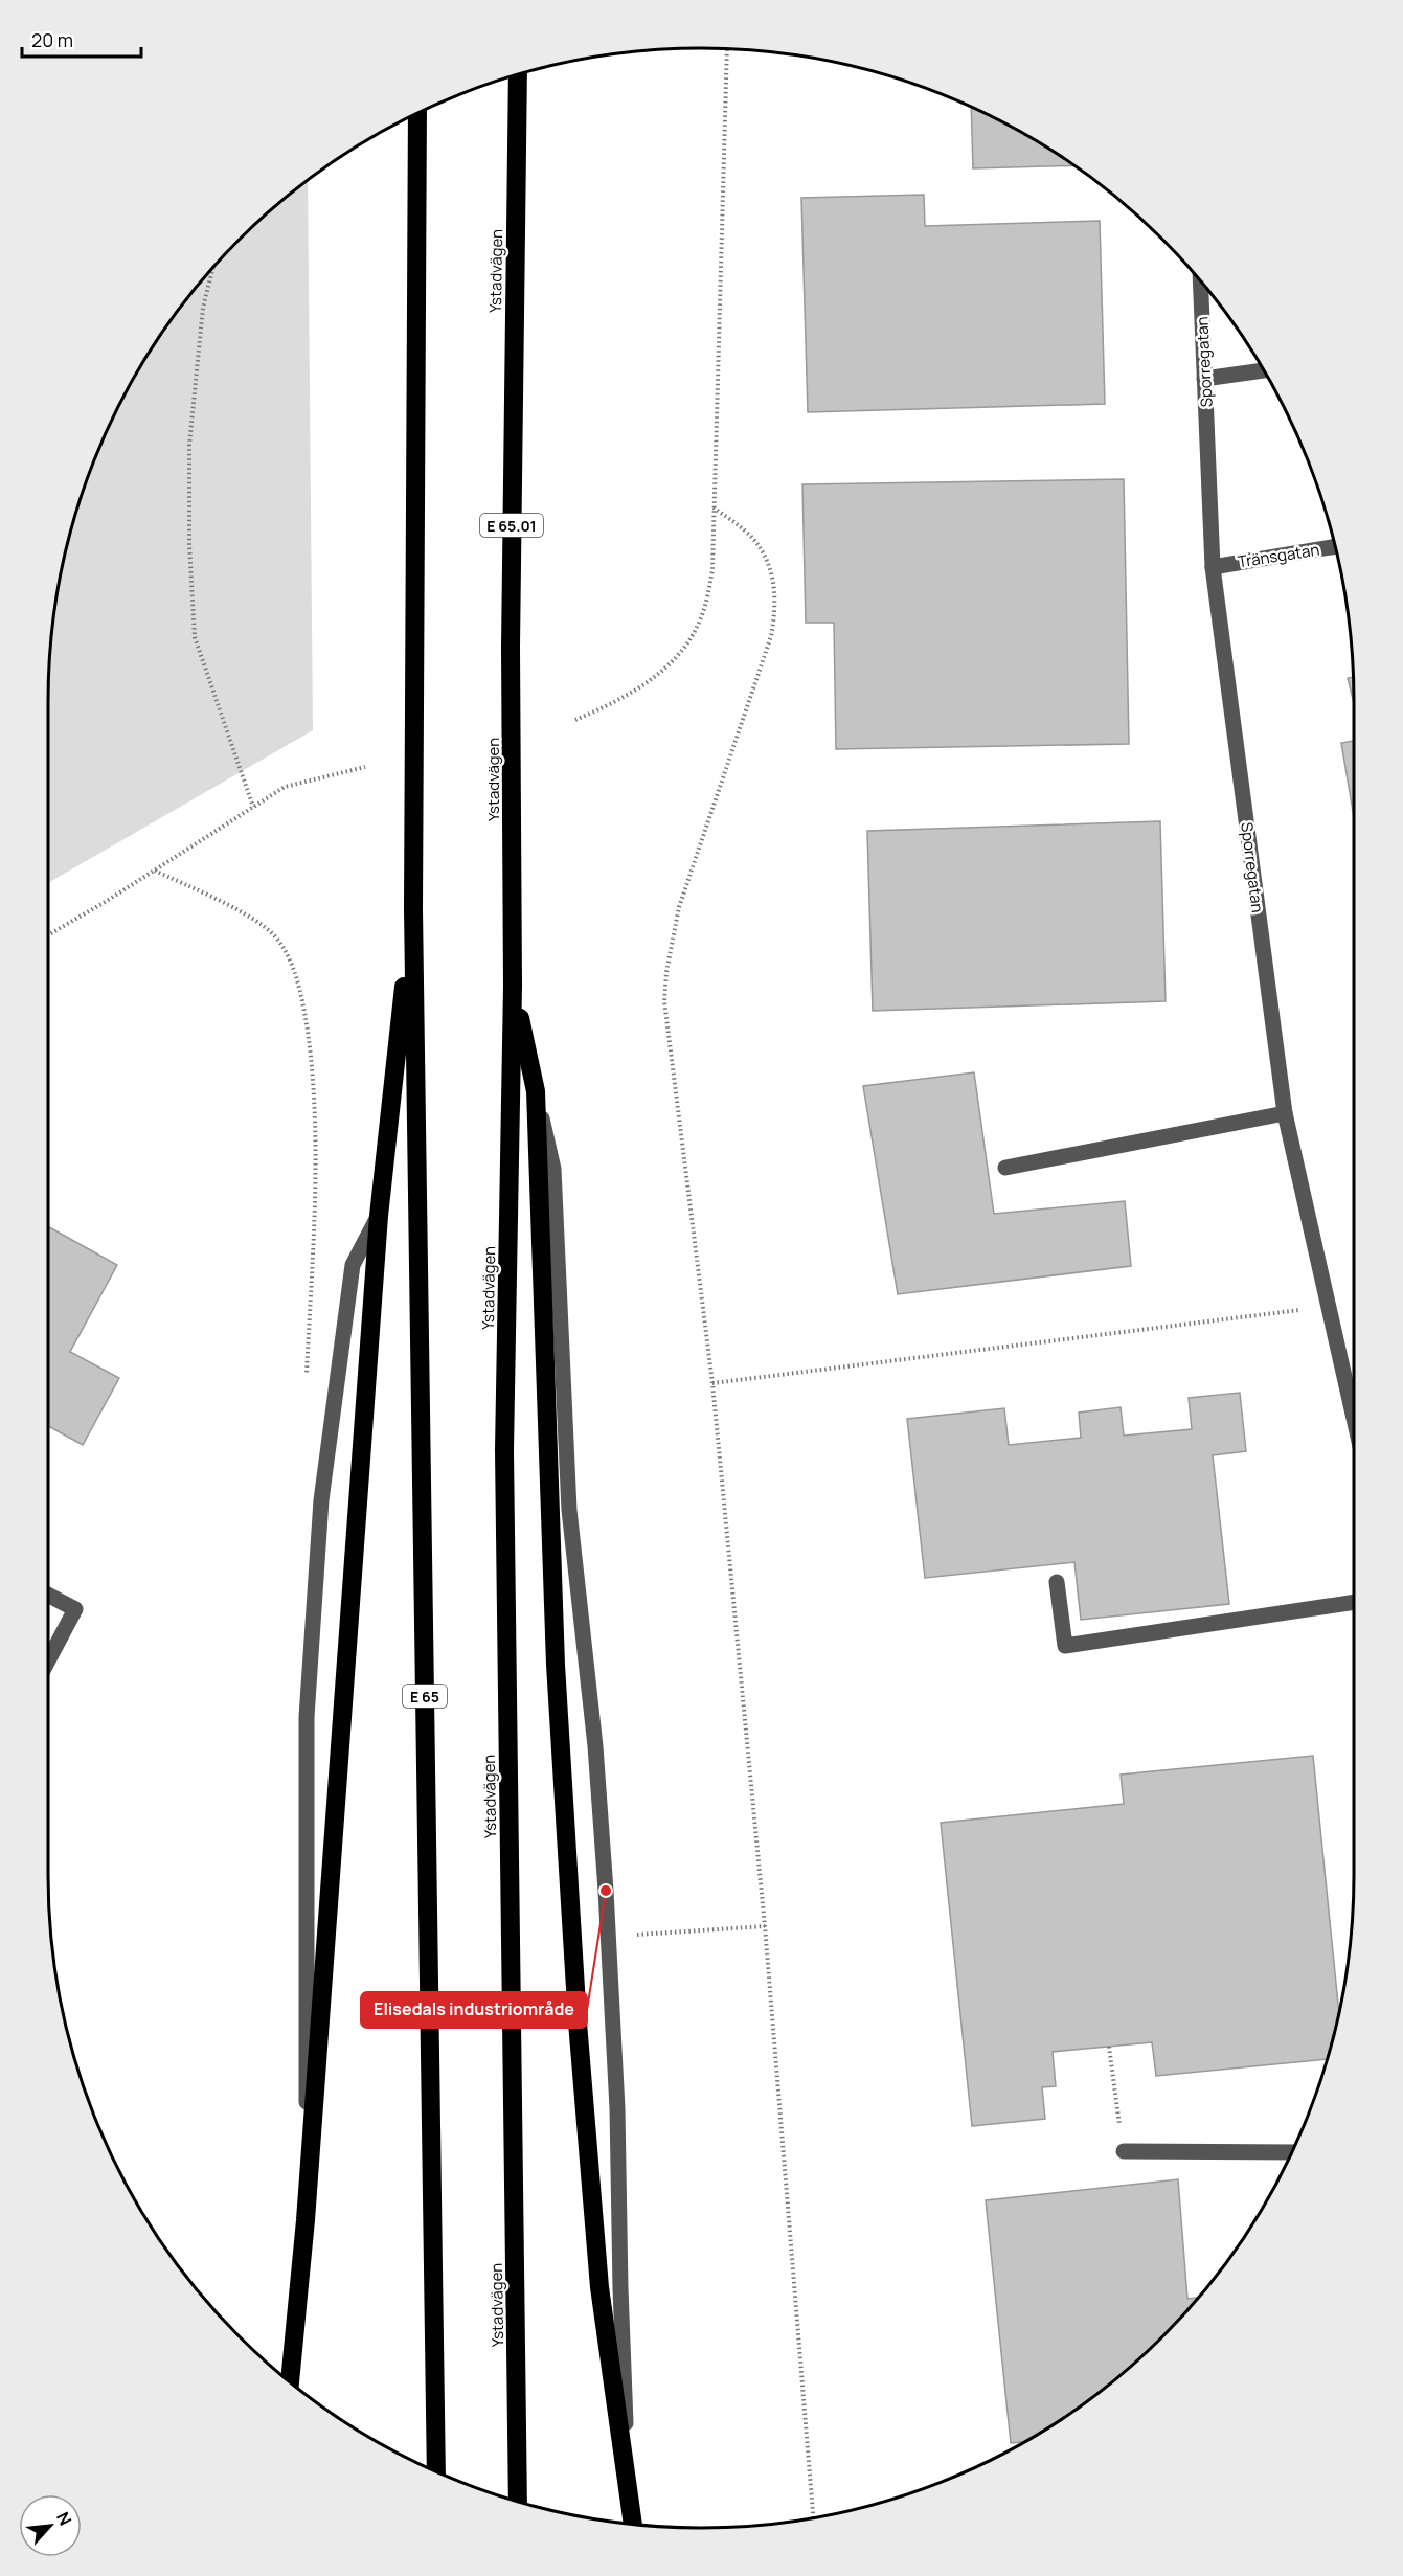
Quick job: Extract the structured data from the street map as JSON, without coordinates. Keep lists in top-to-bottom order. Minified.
{"streets":{"highway":["Ystadvägen","E 65.01","E 65"],"street":["Sporregatan","Tränsgatan"]},"crossings":[["Sporregatan","Tränsgatan"]],"places":["Elisedals industriområde"],"scale_bar":"20 m","north":"top right"}
